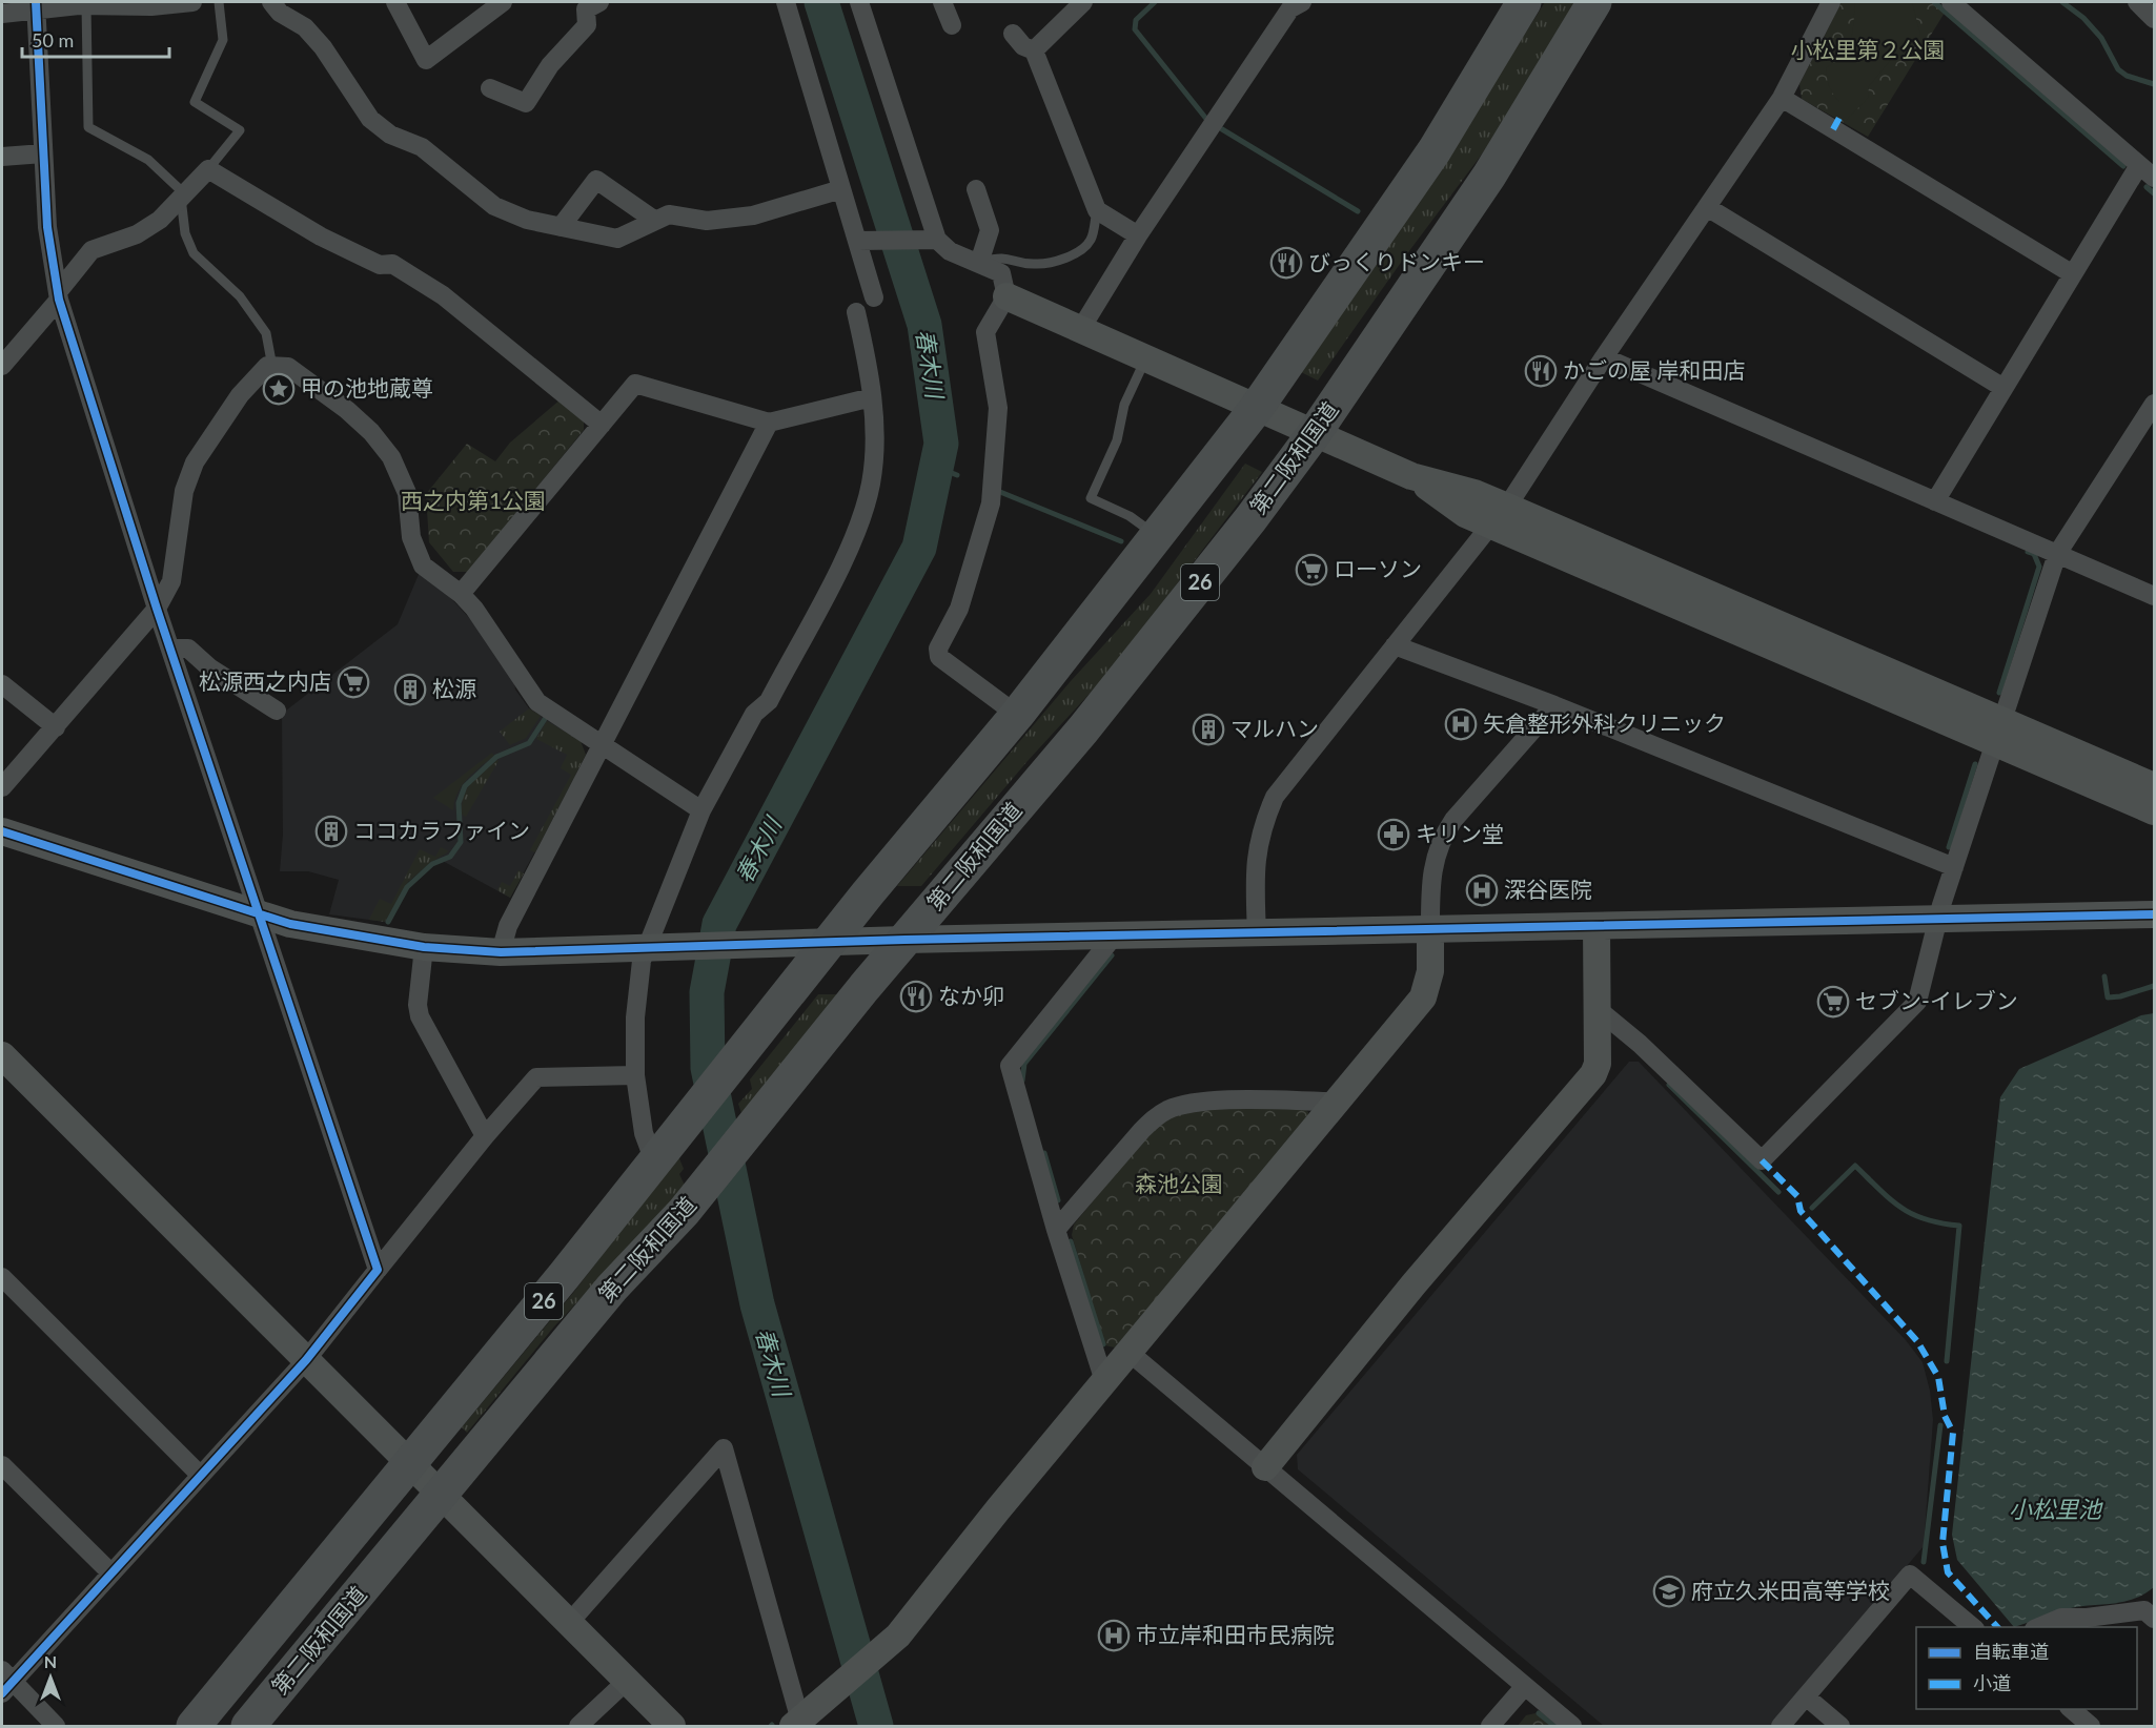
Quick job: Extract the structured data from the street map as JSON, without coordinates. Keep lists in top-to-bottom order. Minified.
{"streets":{"highway":["第二阪和国道","26"]},"water":["春木川","小松里池"],"parks":["小松里第２公園","西之内第1公園","森池公園"],"places":{"restaurant":["びっくりドンキー","かごの屋 岸和田店","なか卯"],"place":["甲の池地蔵尊"],"supermarket":["ローソン","松源西之内店","セブン-イレブン"],"building":["松源","マルハン","ココカラファイン"],"hospital":["矢倉整形外科クリニック","深谷医院","市立岸和田市民病院"],"pharmacy":["キリン堂"],"school or university":["府立久米田高等学校"]},"legend":["自転車道","小道"],"scale_bar":"50 m","north":"top"}
